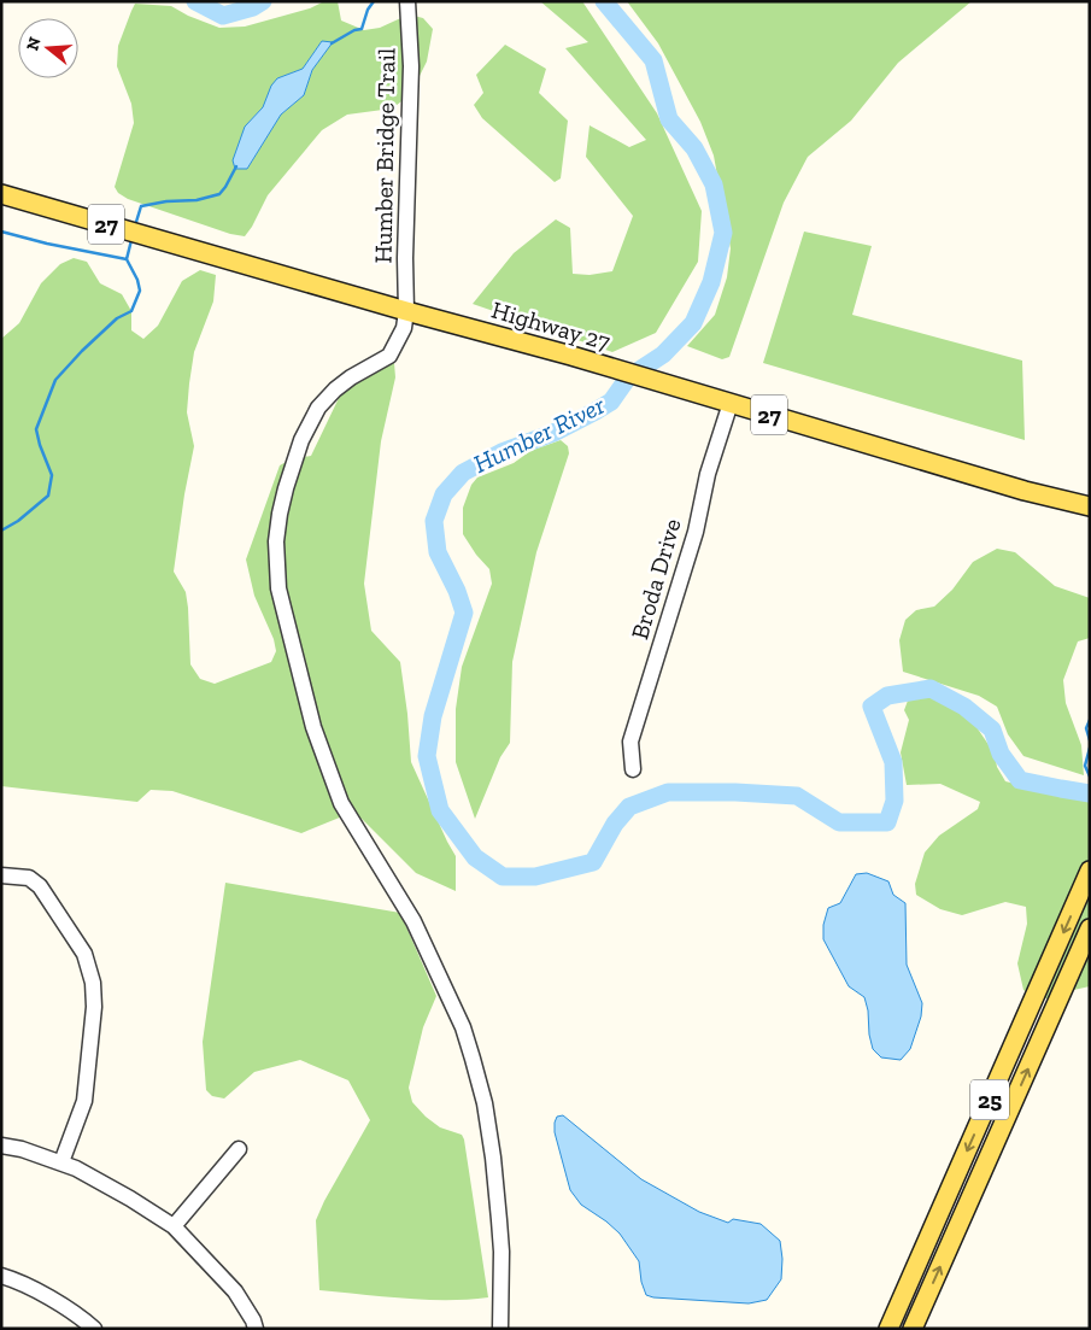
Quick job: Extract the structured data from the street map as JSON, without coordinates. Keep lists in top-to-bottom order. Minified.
{"streets":{"main road":["27","Highway 27","25"],"street":["Humber Bridge Trail","Broda Drive"]},"crossings":[["Humber Bridge Trail","Highway 27"],["Highway 27","Broda Drive"]],"water":["Humber River"],"north":"left"}
